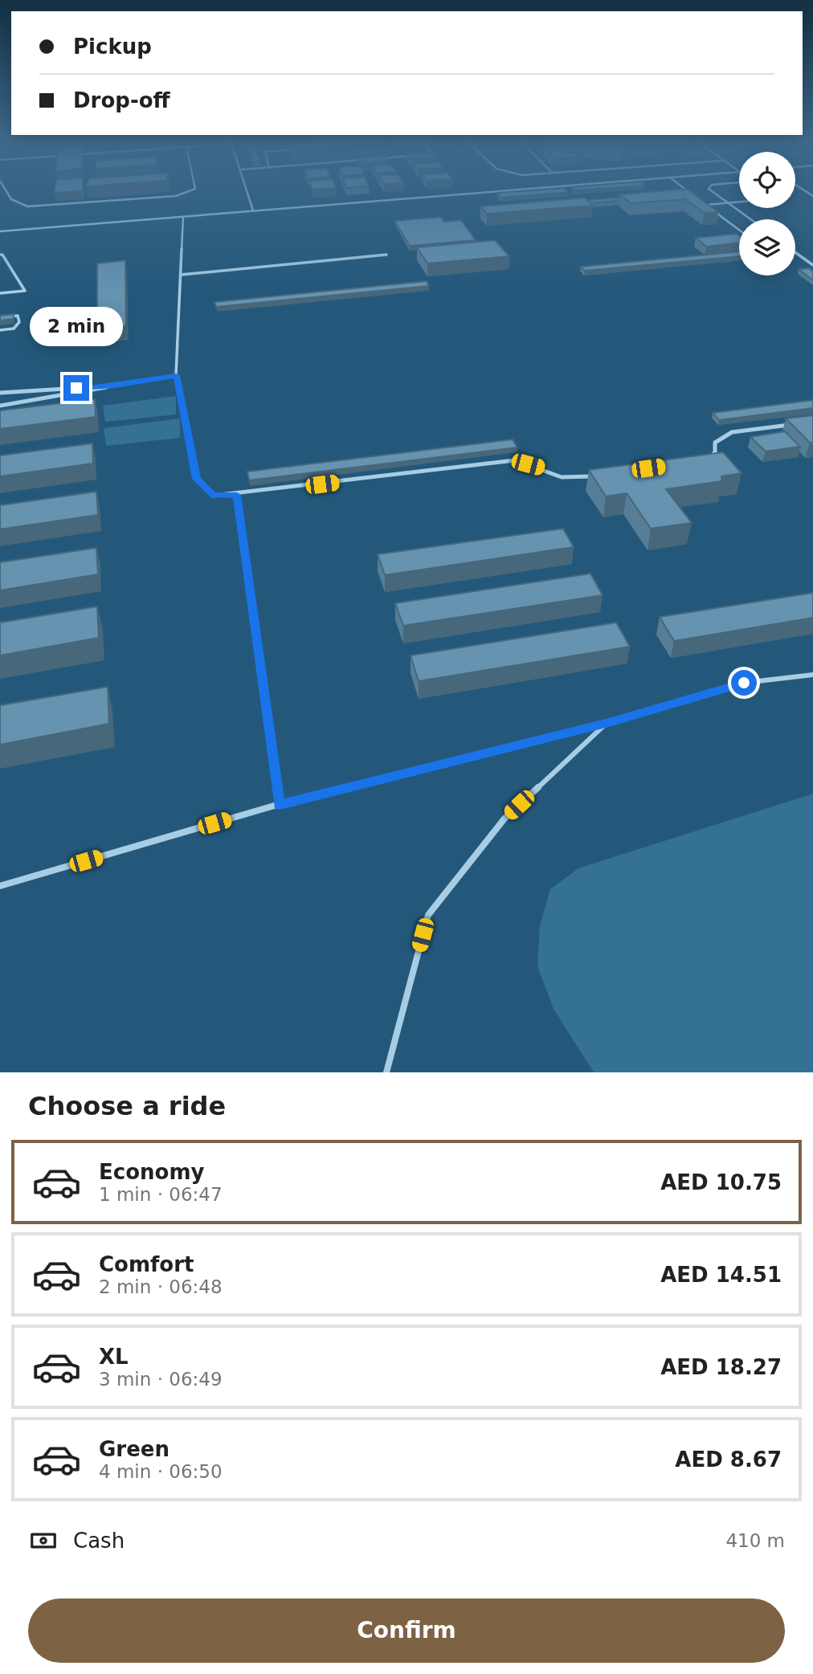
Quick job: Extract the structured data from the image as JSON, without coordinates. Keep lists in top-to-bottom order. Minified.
{"page":{"banner":["Pickup","Drop-off"],"bubble":"2 min","heading":"Choose a ride","list":[{"name":"Economy","note":"1 min · 06:47","value":"AED 10.75"},{"name":"Comfort","note":"2 min · 06:48","value":"AED 14.51"},{"name":"XL","note":"3 min · 06:49","value":"AED 18.27"},{"name":"Green","note":"4 min · 06:50","value":"AED 8.67"}],"pay":["Cash","410 m"],"buttons":"Confirm"}}
